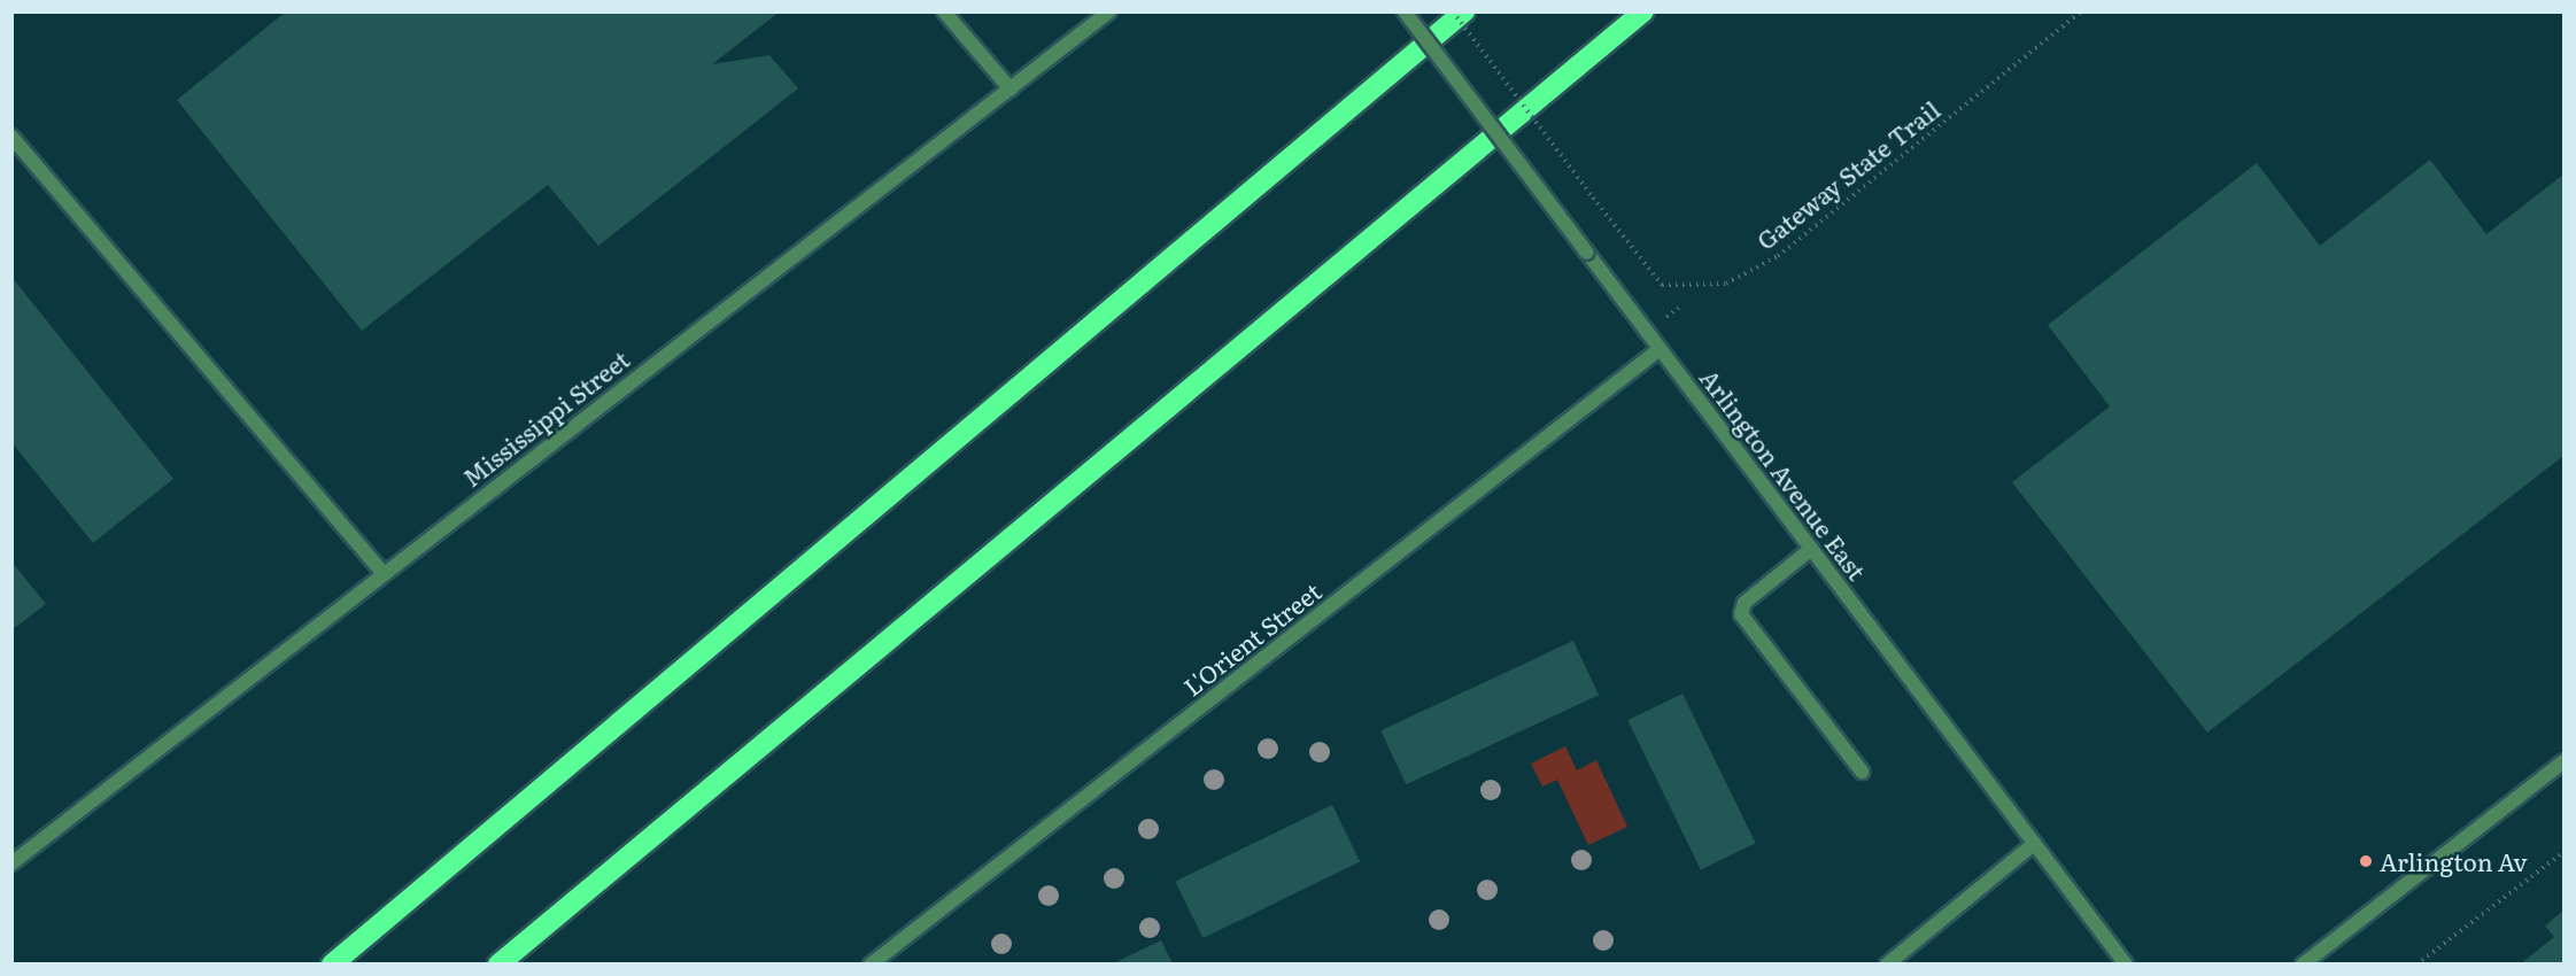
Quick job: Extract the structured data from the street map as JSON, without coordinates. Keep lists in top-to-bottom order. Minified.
{"streets":{"street":["Mississippi Street","Arlington Avenue East","L'Orient Street"],"path":["Gateway State Trail"]},"crossings":[["Arlington Avenue East","L'Orient Street"]],"places":["Arlington Av"]}
